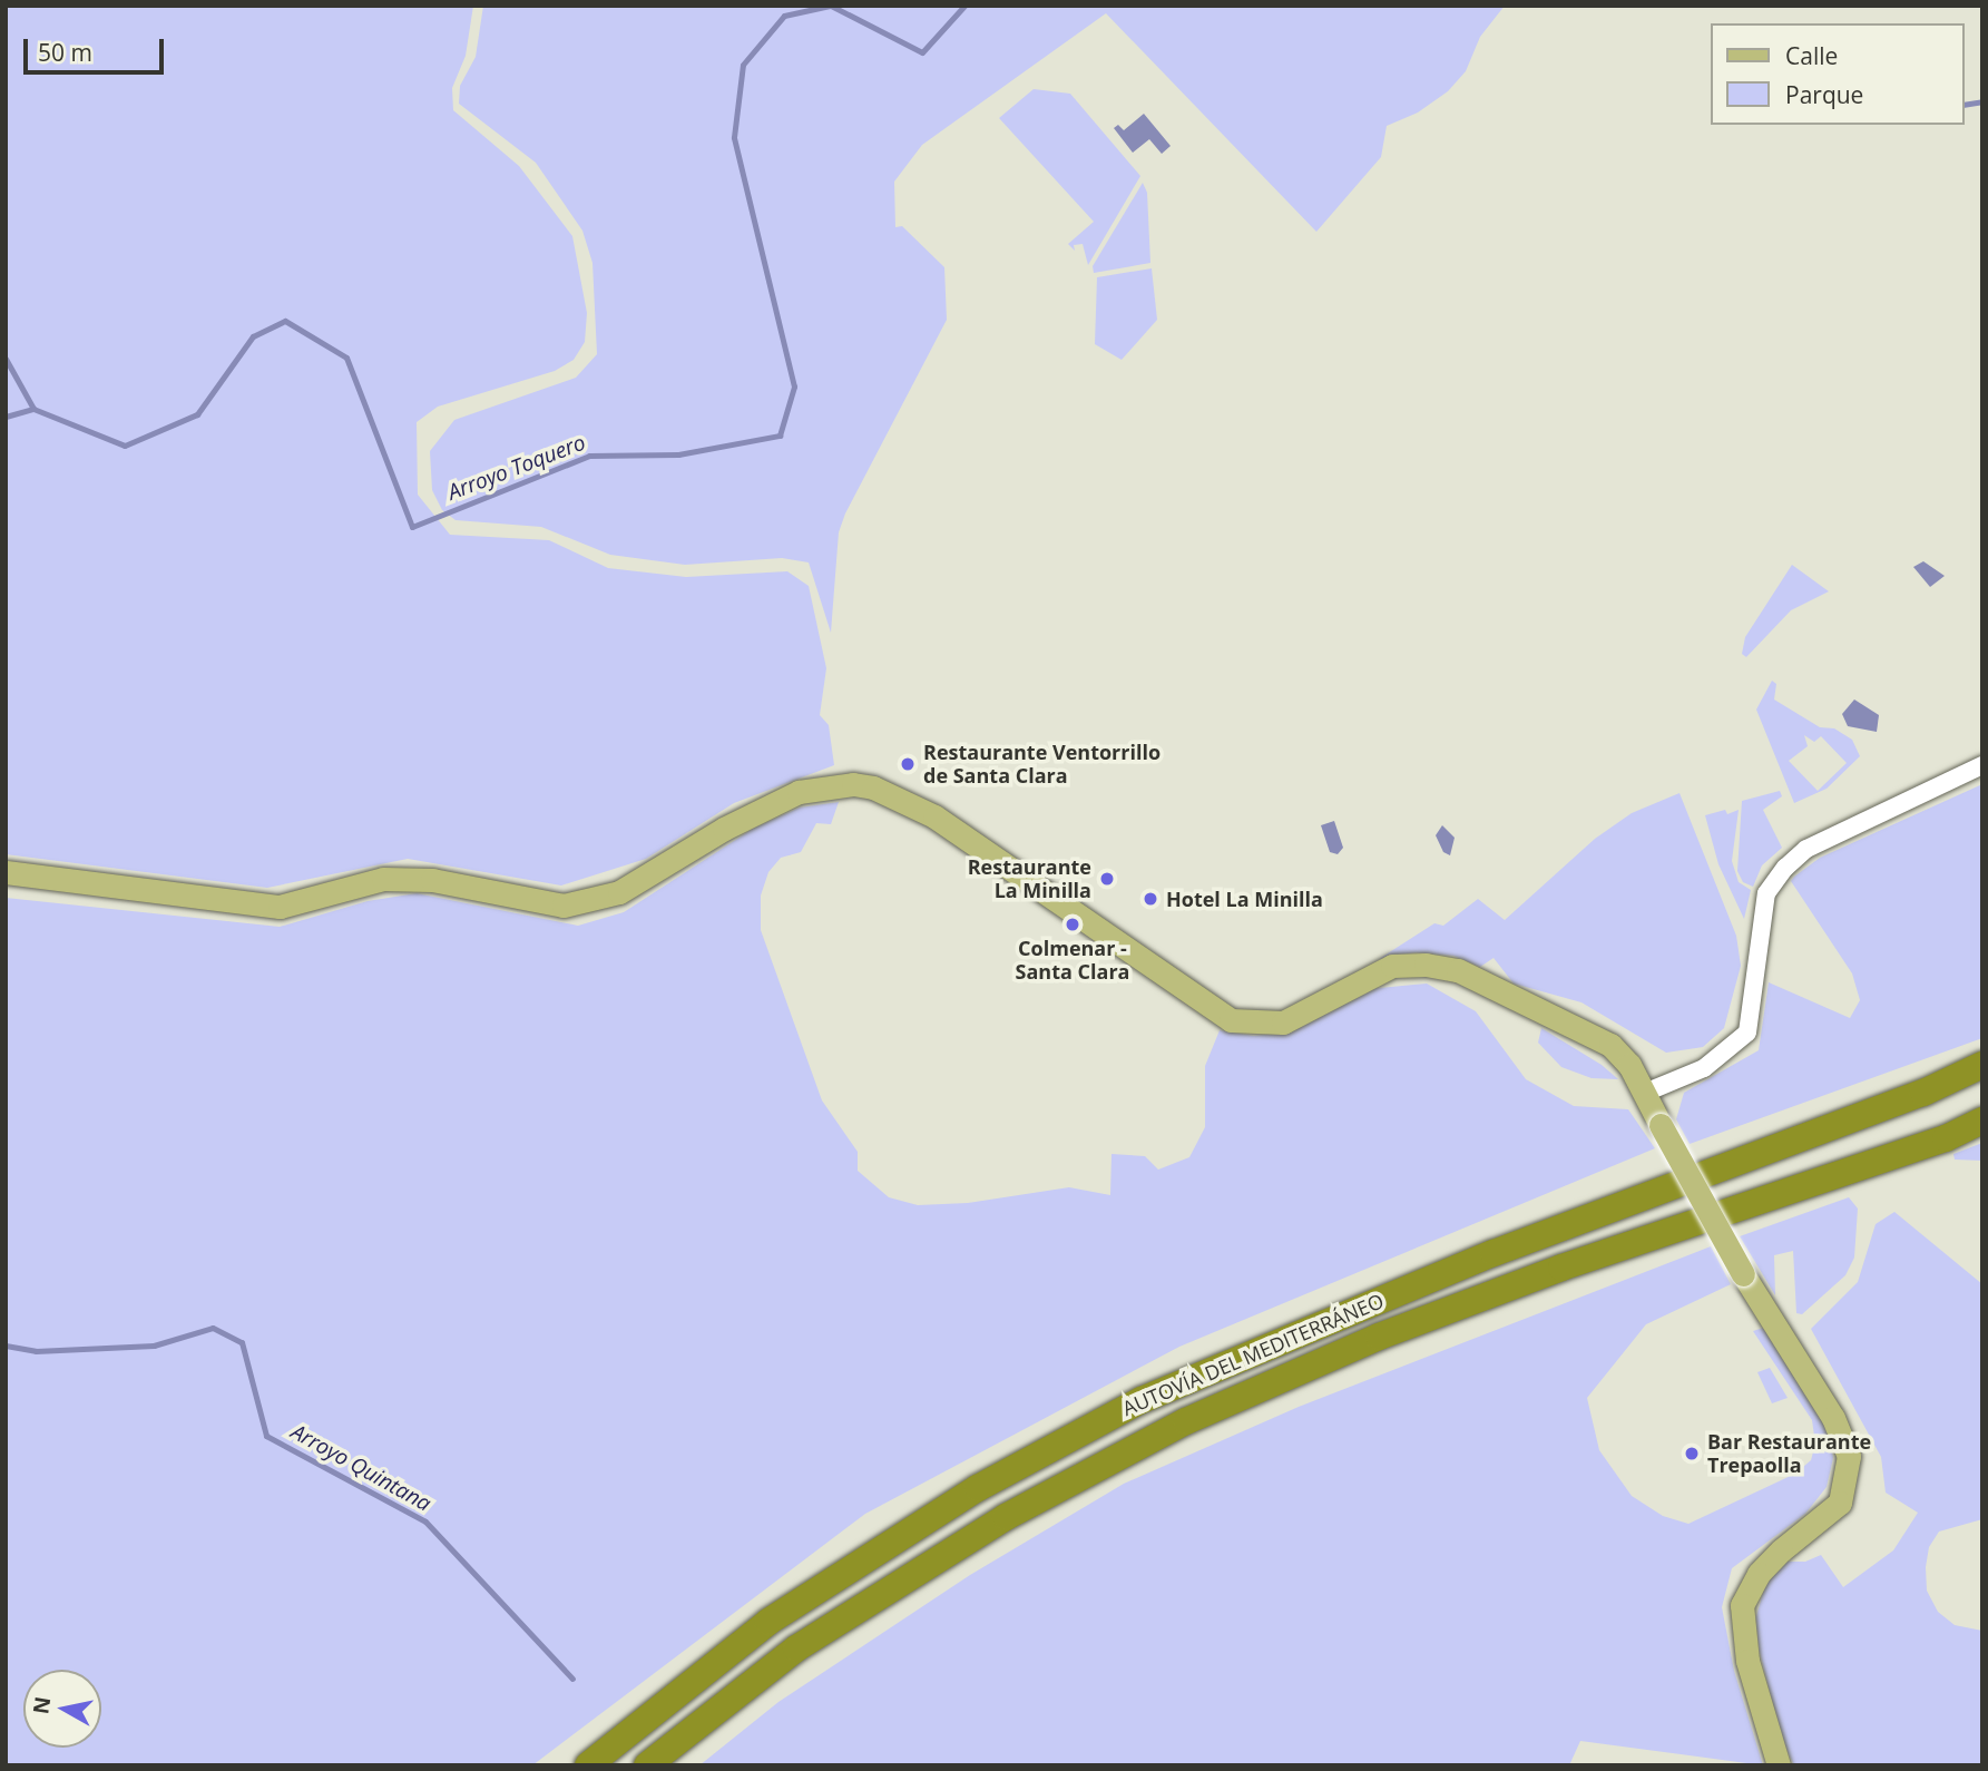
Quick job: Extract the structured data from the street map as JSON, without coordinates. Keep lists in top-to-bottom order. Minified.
{"streets":{"highway":["AUTOVÍA DEL MEDITERRÁNEO"]},"water":["Arroyo Toquero","Arroyo Quintana"],"places":["Restaurante Ventorrillo de Santa Clara","Restaurante La Minilla","Hotel La Minilla","Colmenar - Santa Clara","Bar Restaurante Trepaolla"],"legend":["Calle","Parque"],"scale_bar":"50 m","north":"left"}
